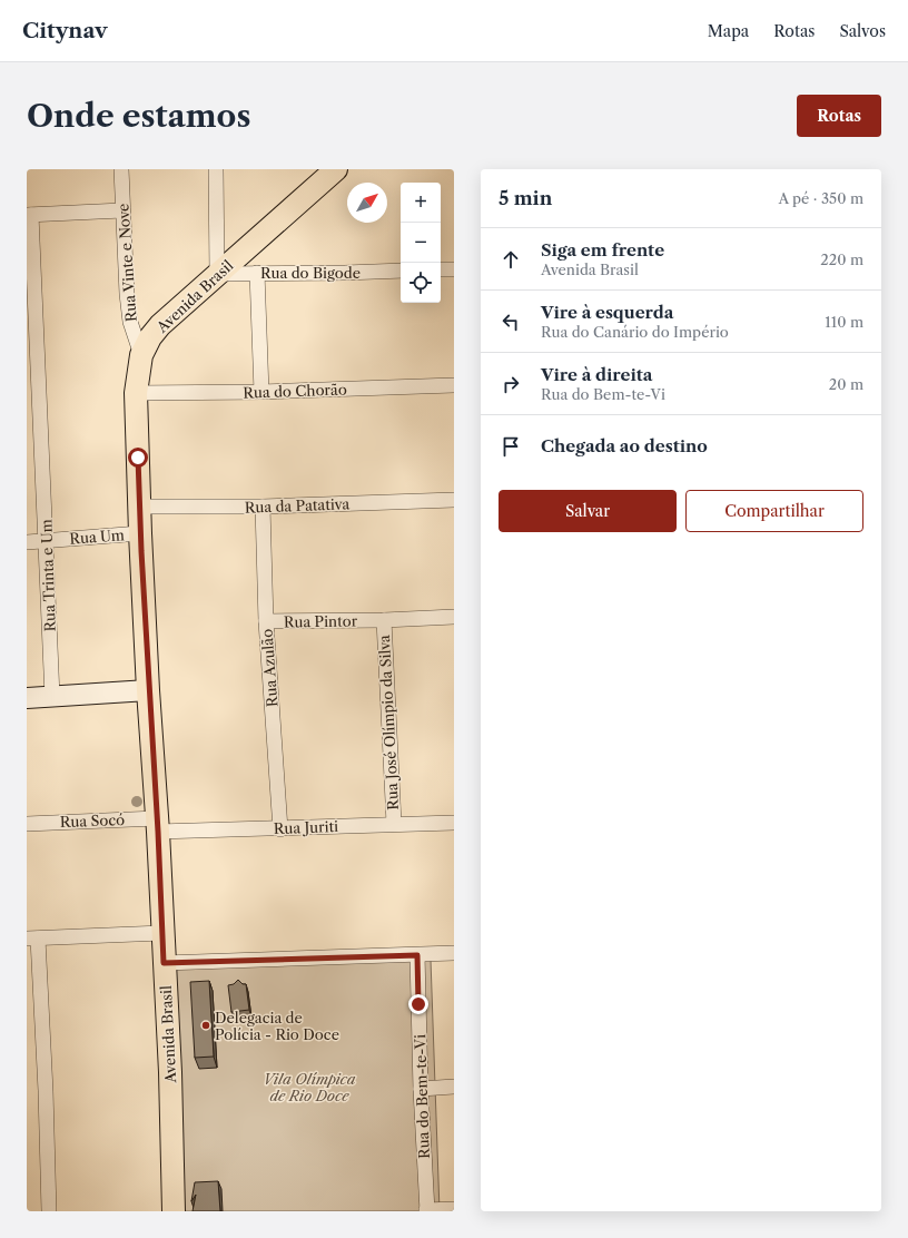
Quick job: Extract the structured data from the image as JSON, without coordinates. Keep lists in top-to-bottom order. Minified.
{"streets":{"main road":["Avenida Brasil"],"street":["Rua Vinte e Nove","Rua do Bigode","Rua do Chorão","Rua da Patativa","Rua Um","Rua Trinta e Um","Rua Pintor","Rua Azulão","Rua José Olímpio da Silva","Rua Socó","Rua Juriti","Rua do Bem-te-Vi"]},"crossings":[["Rua Vinte e Nove","Avenida Brasil"],["Rua do Bigode","Avenida Brasil"],["Avenida Brasil","Rua do Chorão"],["Avenida Brasil","Rua da Patativa"],["Avenida Brasil","Rua Um"],["Avenida Brasil","Rua Socó"],["Avenida Brasil","Rua Juriti"],["Rua da Patativa","Rua Azulão"],["Rua Um","Rua Trinta e Um"],["Rua Pintor","Rua Azulão"],["Rua Pintor","Rua José Olímpio da Silva"],["Rua Azulão","Rua Juriti"],["Rua José Olímpio da Silva","Rua Juriti"],["Rua Socó","Rua Juriti"]],"parks":["Vila Olímpica de Rio Doce"],"places":["Delegacia de Polícia - Rio Doce"],"north":"top right","page":{"header":"Citynav","nav":["Mapa","Rotas","Salvos"],"buttons":["Rotas",["Salvar","Compartilhar"]],"title":"Onde estamos","heading":["5 min","A pé · 350 m"],"map_buttons":["+","−"],"list":[["Siga em frente","Avenida Brasil","220 m"],["Vire à esquerda","Rua do Canário do Império","110 m"],["Vire à direita","Rua do Bem-te-Vi","20 m"],"Chegada ao destino"]}}
